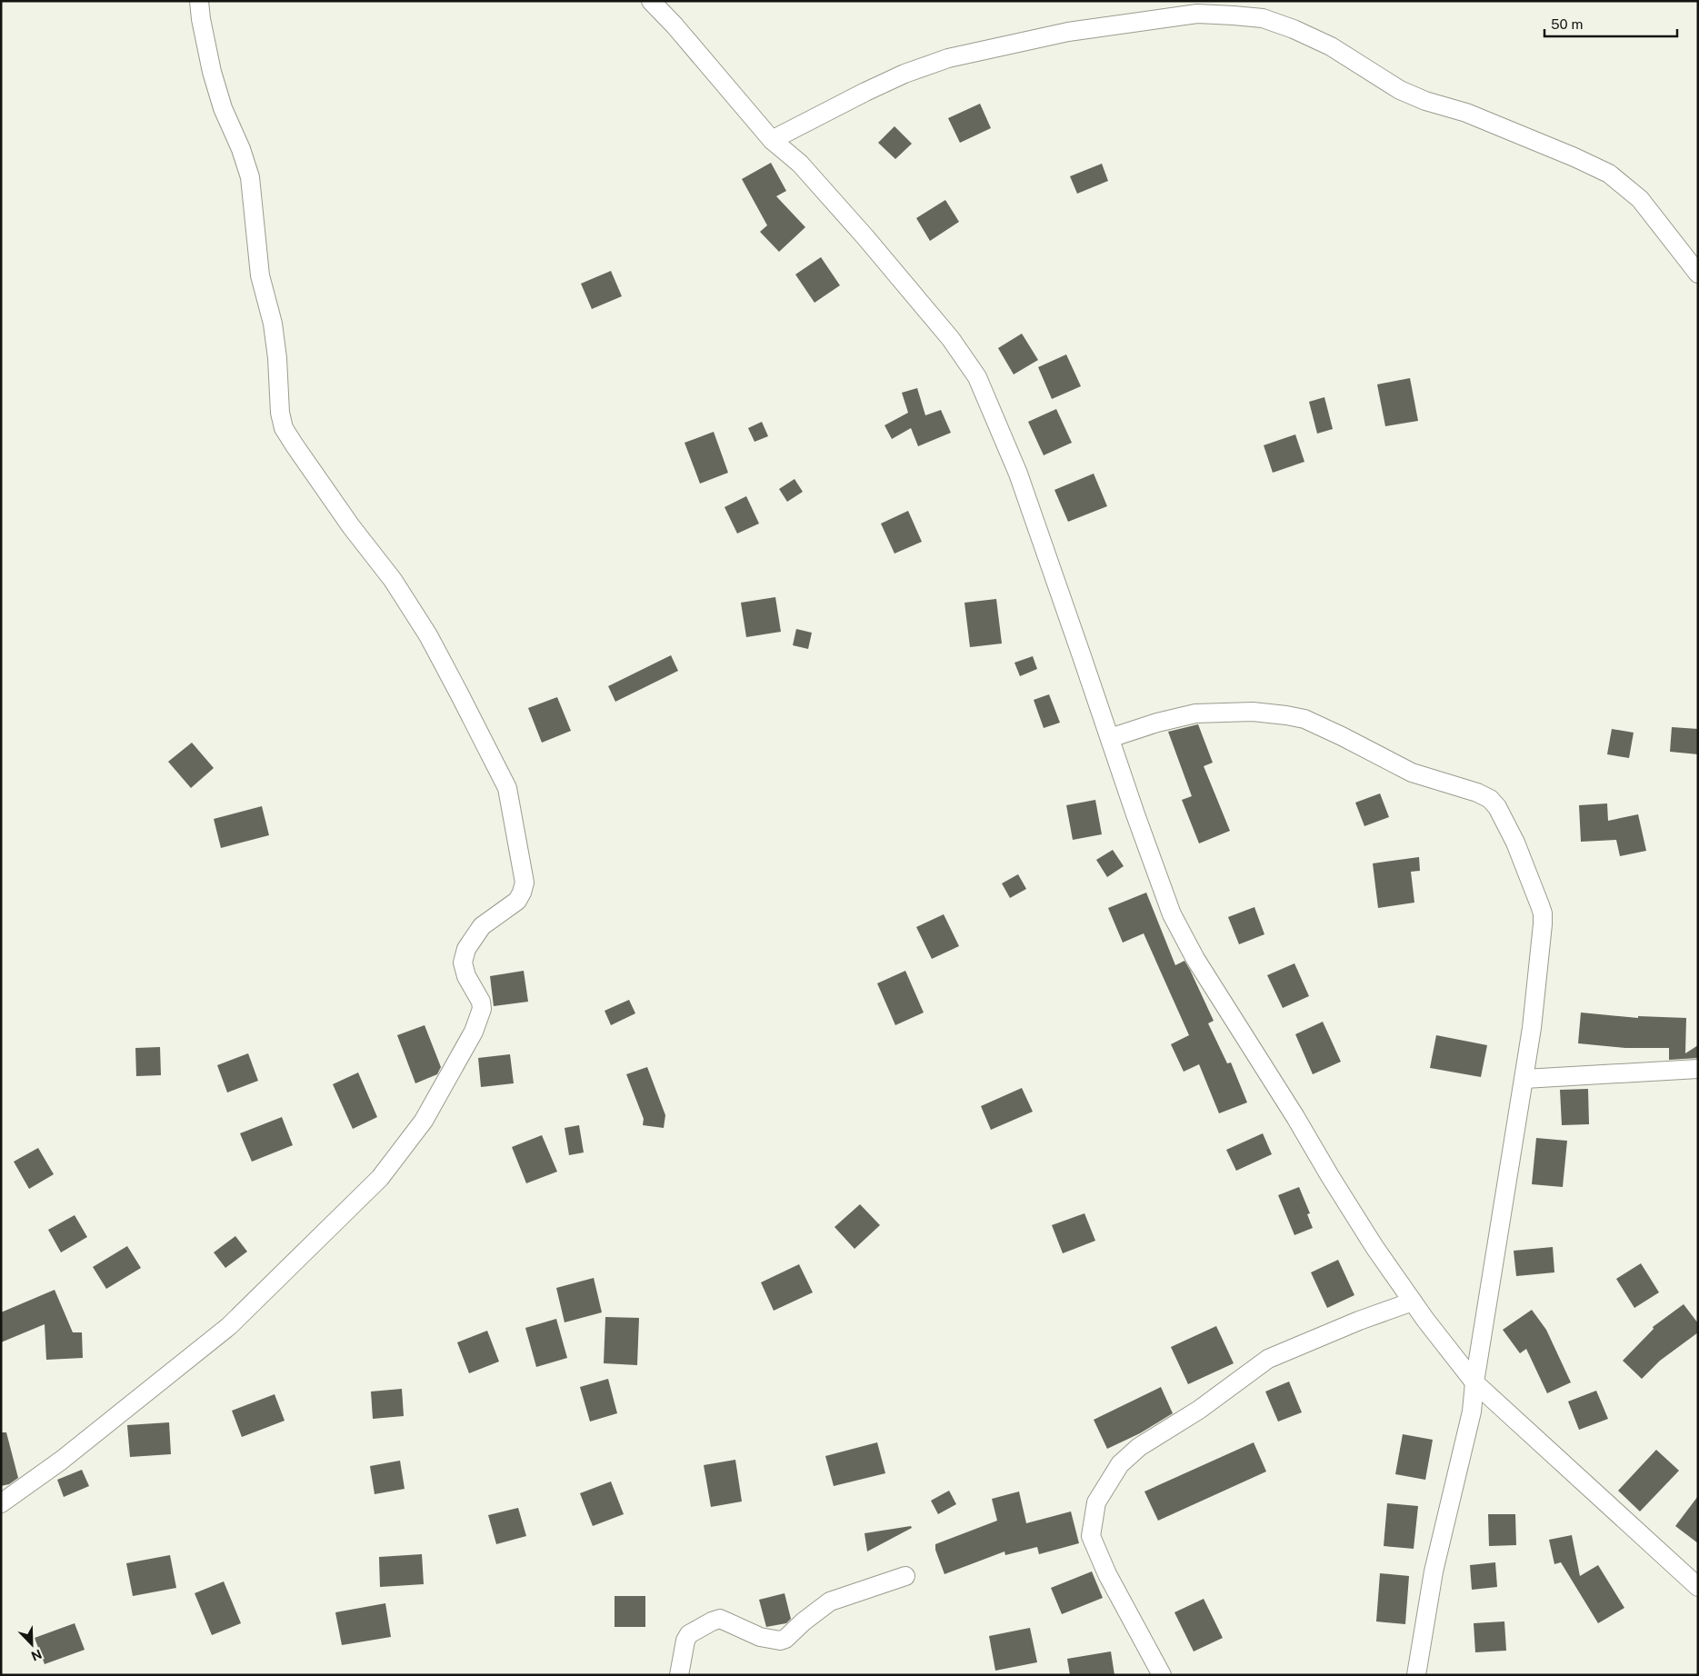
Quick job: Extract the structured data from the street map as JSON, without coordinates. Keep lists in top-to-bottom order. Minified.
{"scale_bar":"50 m","north":"bottom right"}
